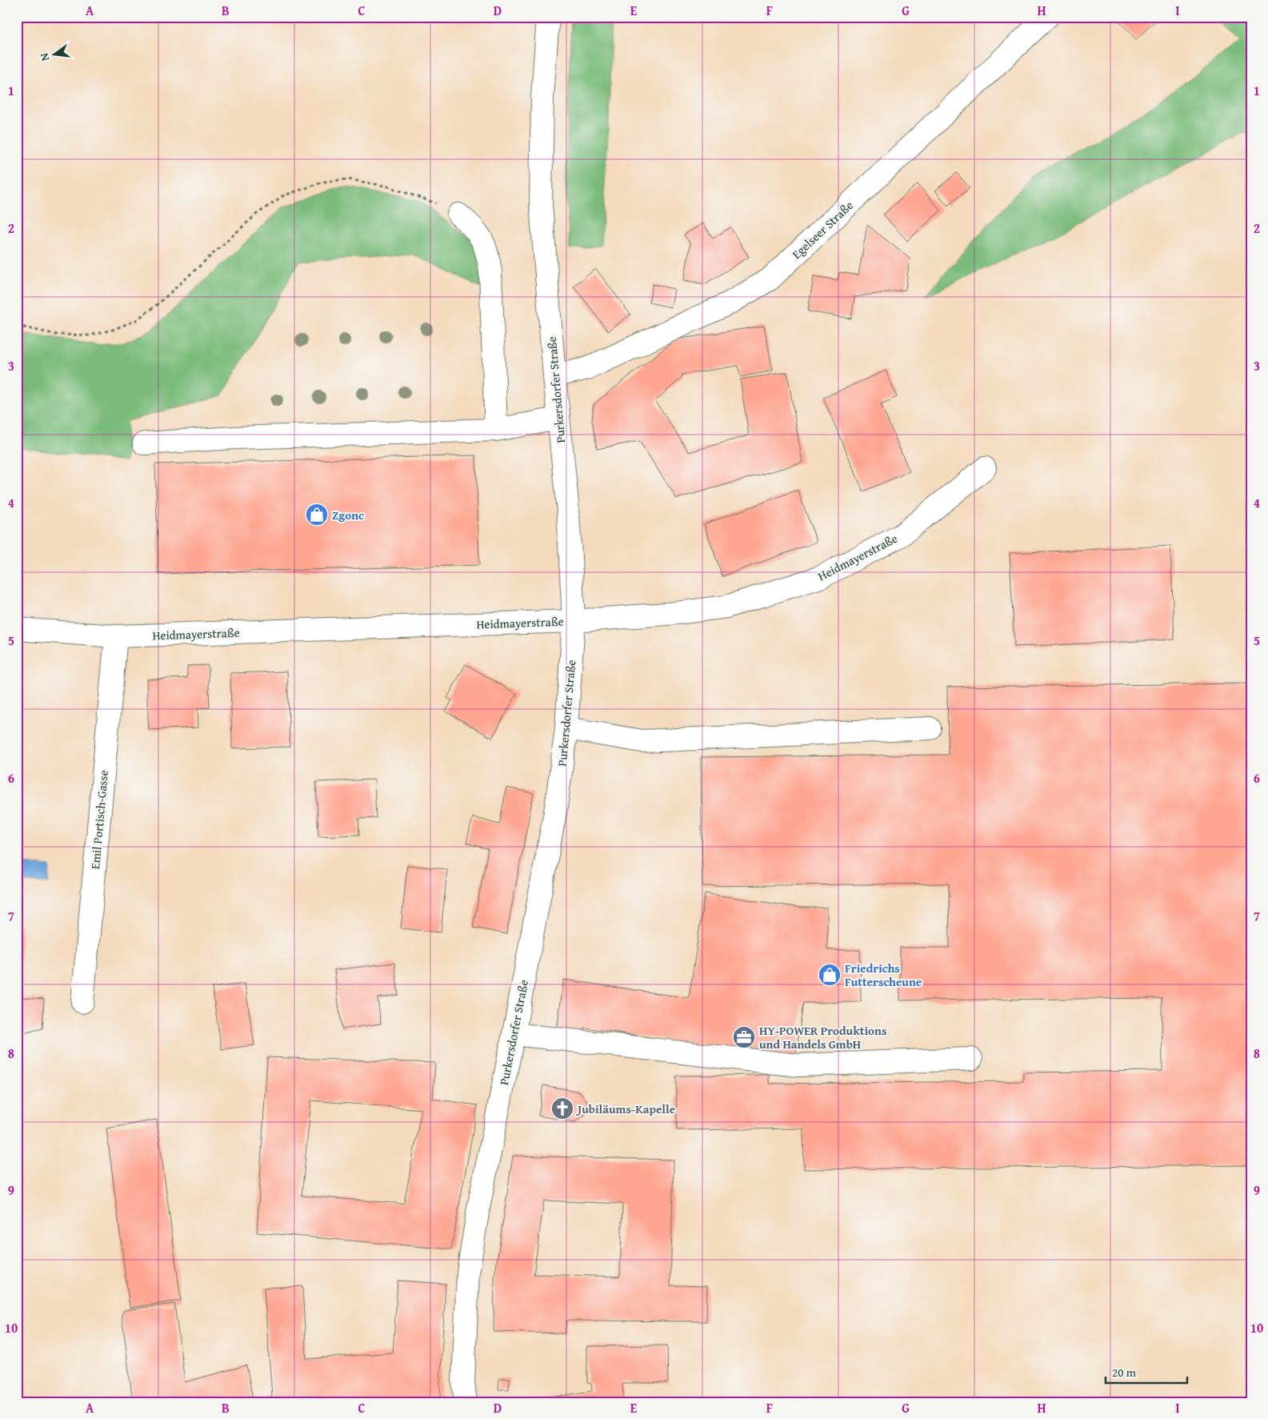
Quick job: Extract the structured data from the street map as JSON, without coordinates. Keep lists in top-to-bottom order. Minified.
{"streets":{"street":["Egelseer Straße","Purkersdorfer Straße","Heidmayerstraße","Emil Portisch-Gasse"]},"crossings":[["Egelseer Straße","Purkersdorfer Straße"],["Purkersdorfer Straße","Heidmayerstraße"],["Heidmayerstraße","Emil Portisch-Gasse"]],"places":{"shop":["Zgonc","Friedrichs Futterscheune"],"office":["HY-POWER Produktions und Handels GmbH"],"church":["Jubiläums-Kapelle"]},"scale_bar":"20 m","north":"left","grid":{"columns":["A","B","C","D","E","F","G","H","I"],"rows":["1","2","3","4","5","6","7","8","9","10"]}}
